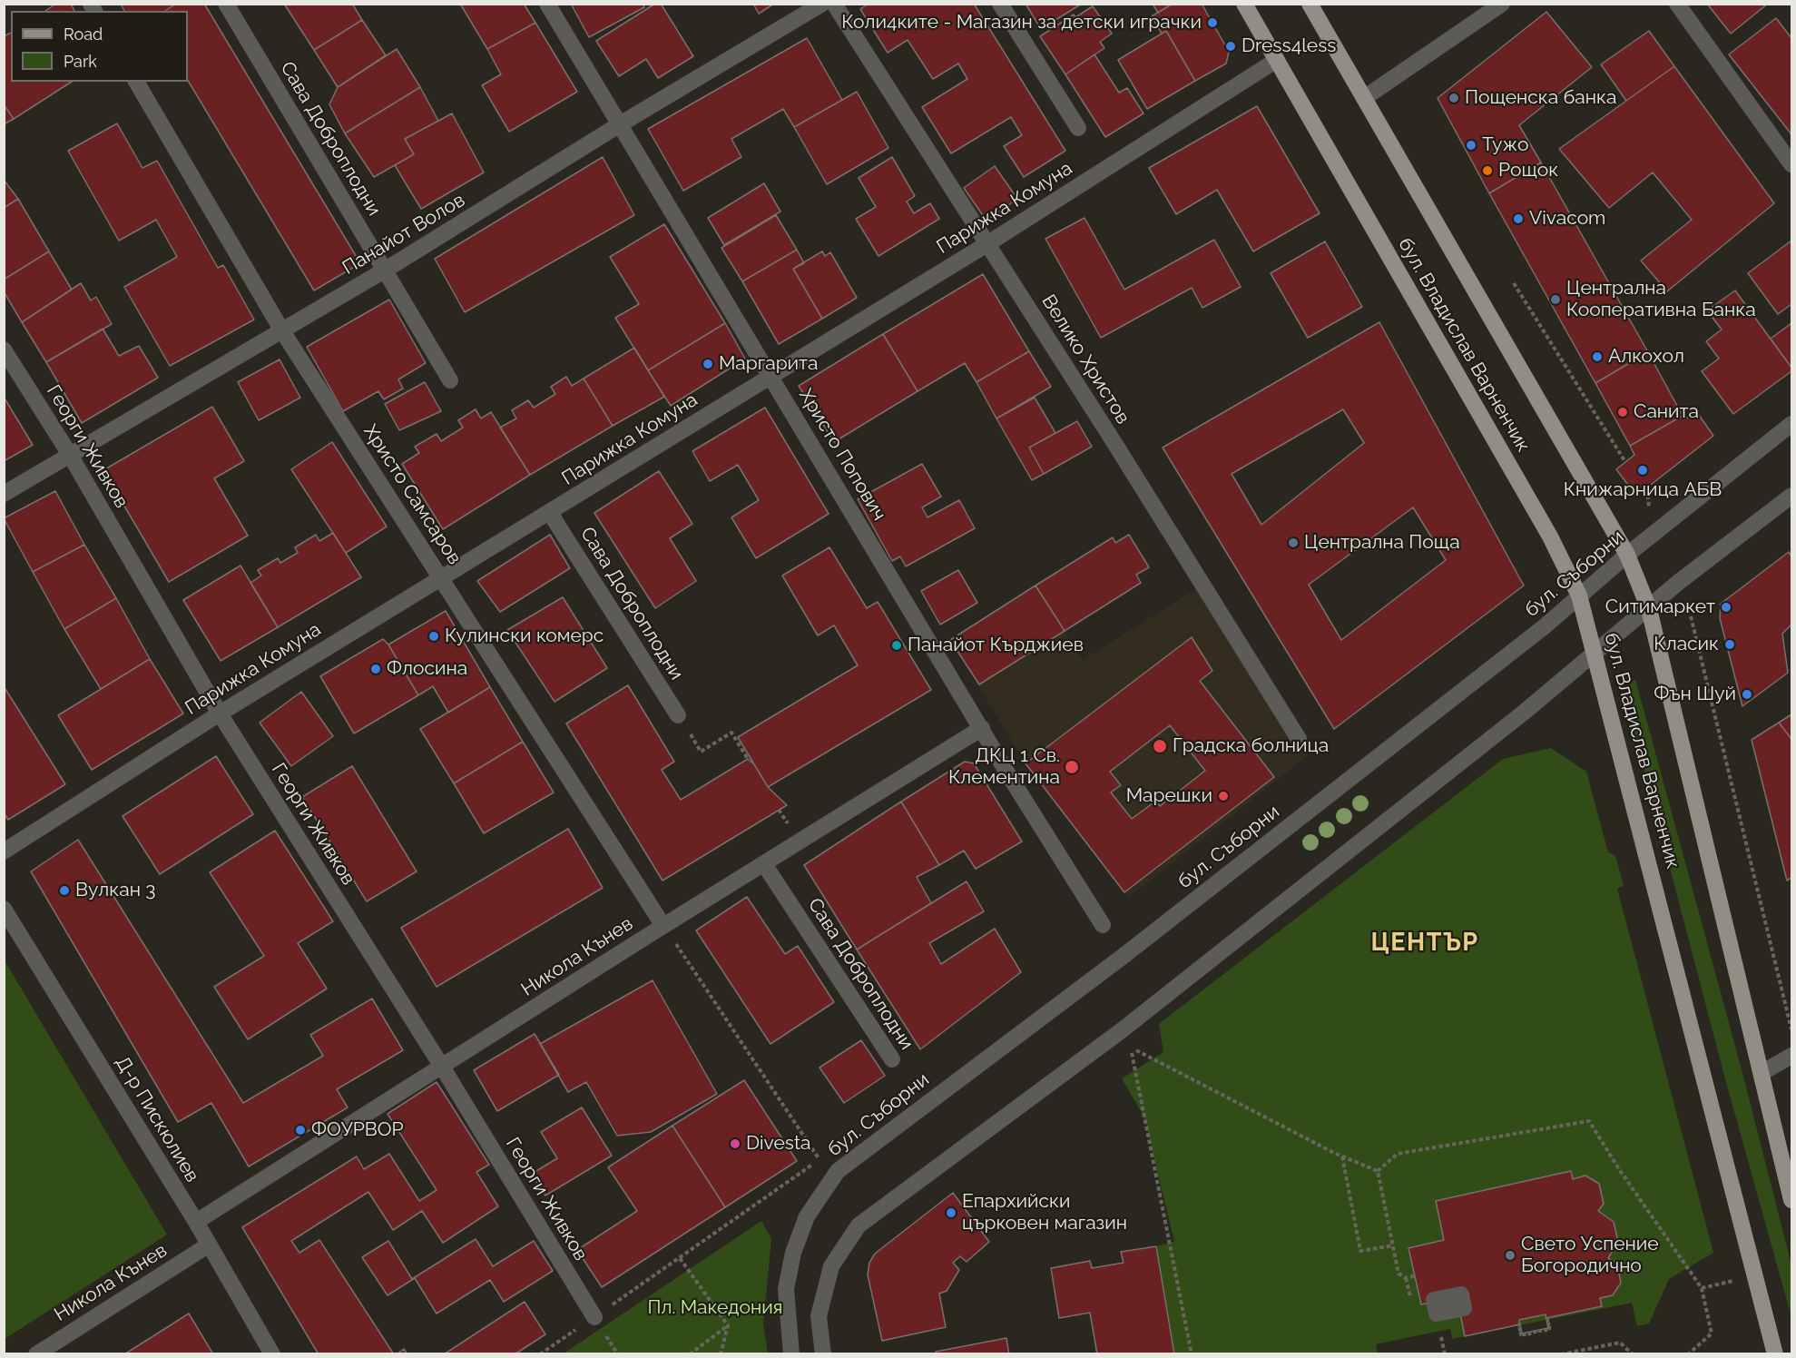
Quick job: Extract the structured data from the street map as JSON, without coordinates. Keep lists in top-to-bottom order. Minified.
{"streets":{"main road":["бул. Владислав Варненчик"],"street":["Сава Доброплодни","Парижка Комуна","Панайот Волов","Велико Христов","Георги Живков","Христо Попович","Христо Самсаров","бул. Съборни","Никола Кънев","Д-р Пискюлиев"]},"crossings":[["Сава Доброплодни","Парижка Комуна"],["Сава Доброплодни","Панайот Волов"],["Сава Доброплодни","Никола Кънев"],["Парижка Комуна","бул. Владислав Варненчик"],["Парижка Комуна","Велико Христов"],["Парижка Комуна","Георги Живков"],["Парижка Комуна","Христо Попович"],["Парижка Комуна","Христо Самсаров"],["Панайот Волов","Георги Живков"],["Панайот Волов","Христо Попович"],["Панайот Волов","Христо Самсаров"],["бул. Владислав Варненчик","бул. Съборни"],["Георги Живков","Никола Кънев"],["Христо Попович","Никола Кънев"],["Христо Самсаров","Никола Кънев"],["Никола Кънев","Д-р Пискюлиев"]],"districts":["ЦЕНТЪР"],"parks":["Пл. Македония"],"places":["Коли4ките - Магазин за детски играчки","Dress4less","Пощенска банка","Тужо","Рощок","Vivacom","Централна Кооперативна Банка","Алкохол","Маргарита","Санита","Книжарница АБВ","Централна Поща","Ситимаркет","Кулински комерс","Класик","Панайот Кърджиев","Флосина","Фън Шуй","Градска болница","ДКЦ 1 Св. Клементина","Марешки","Вулкан 3","ФОУРВОР","Divesta","Епархийски църковен магазин","Свето Успение Богородично"],"legend":["Road","Park"]}
